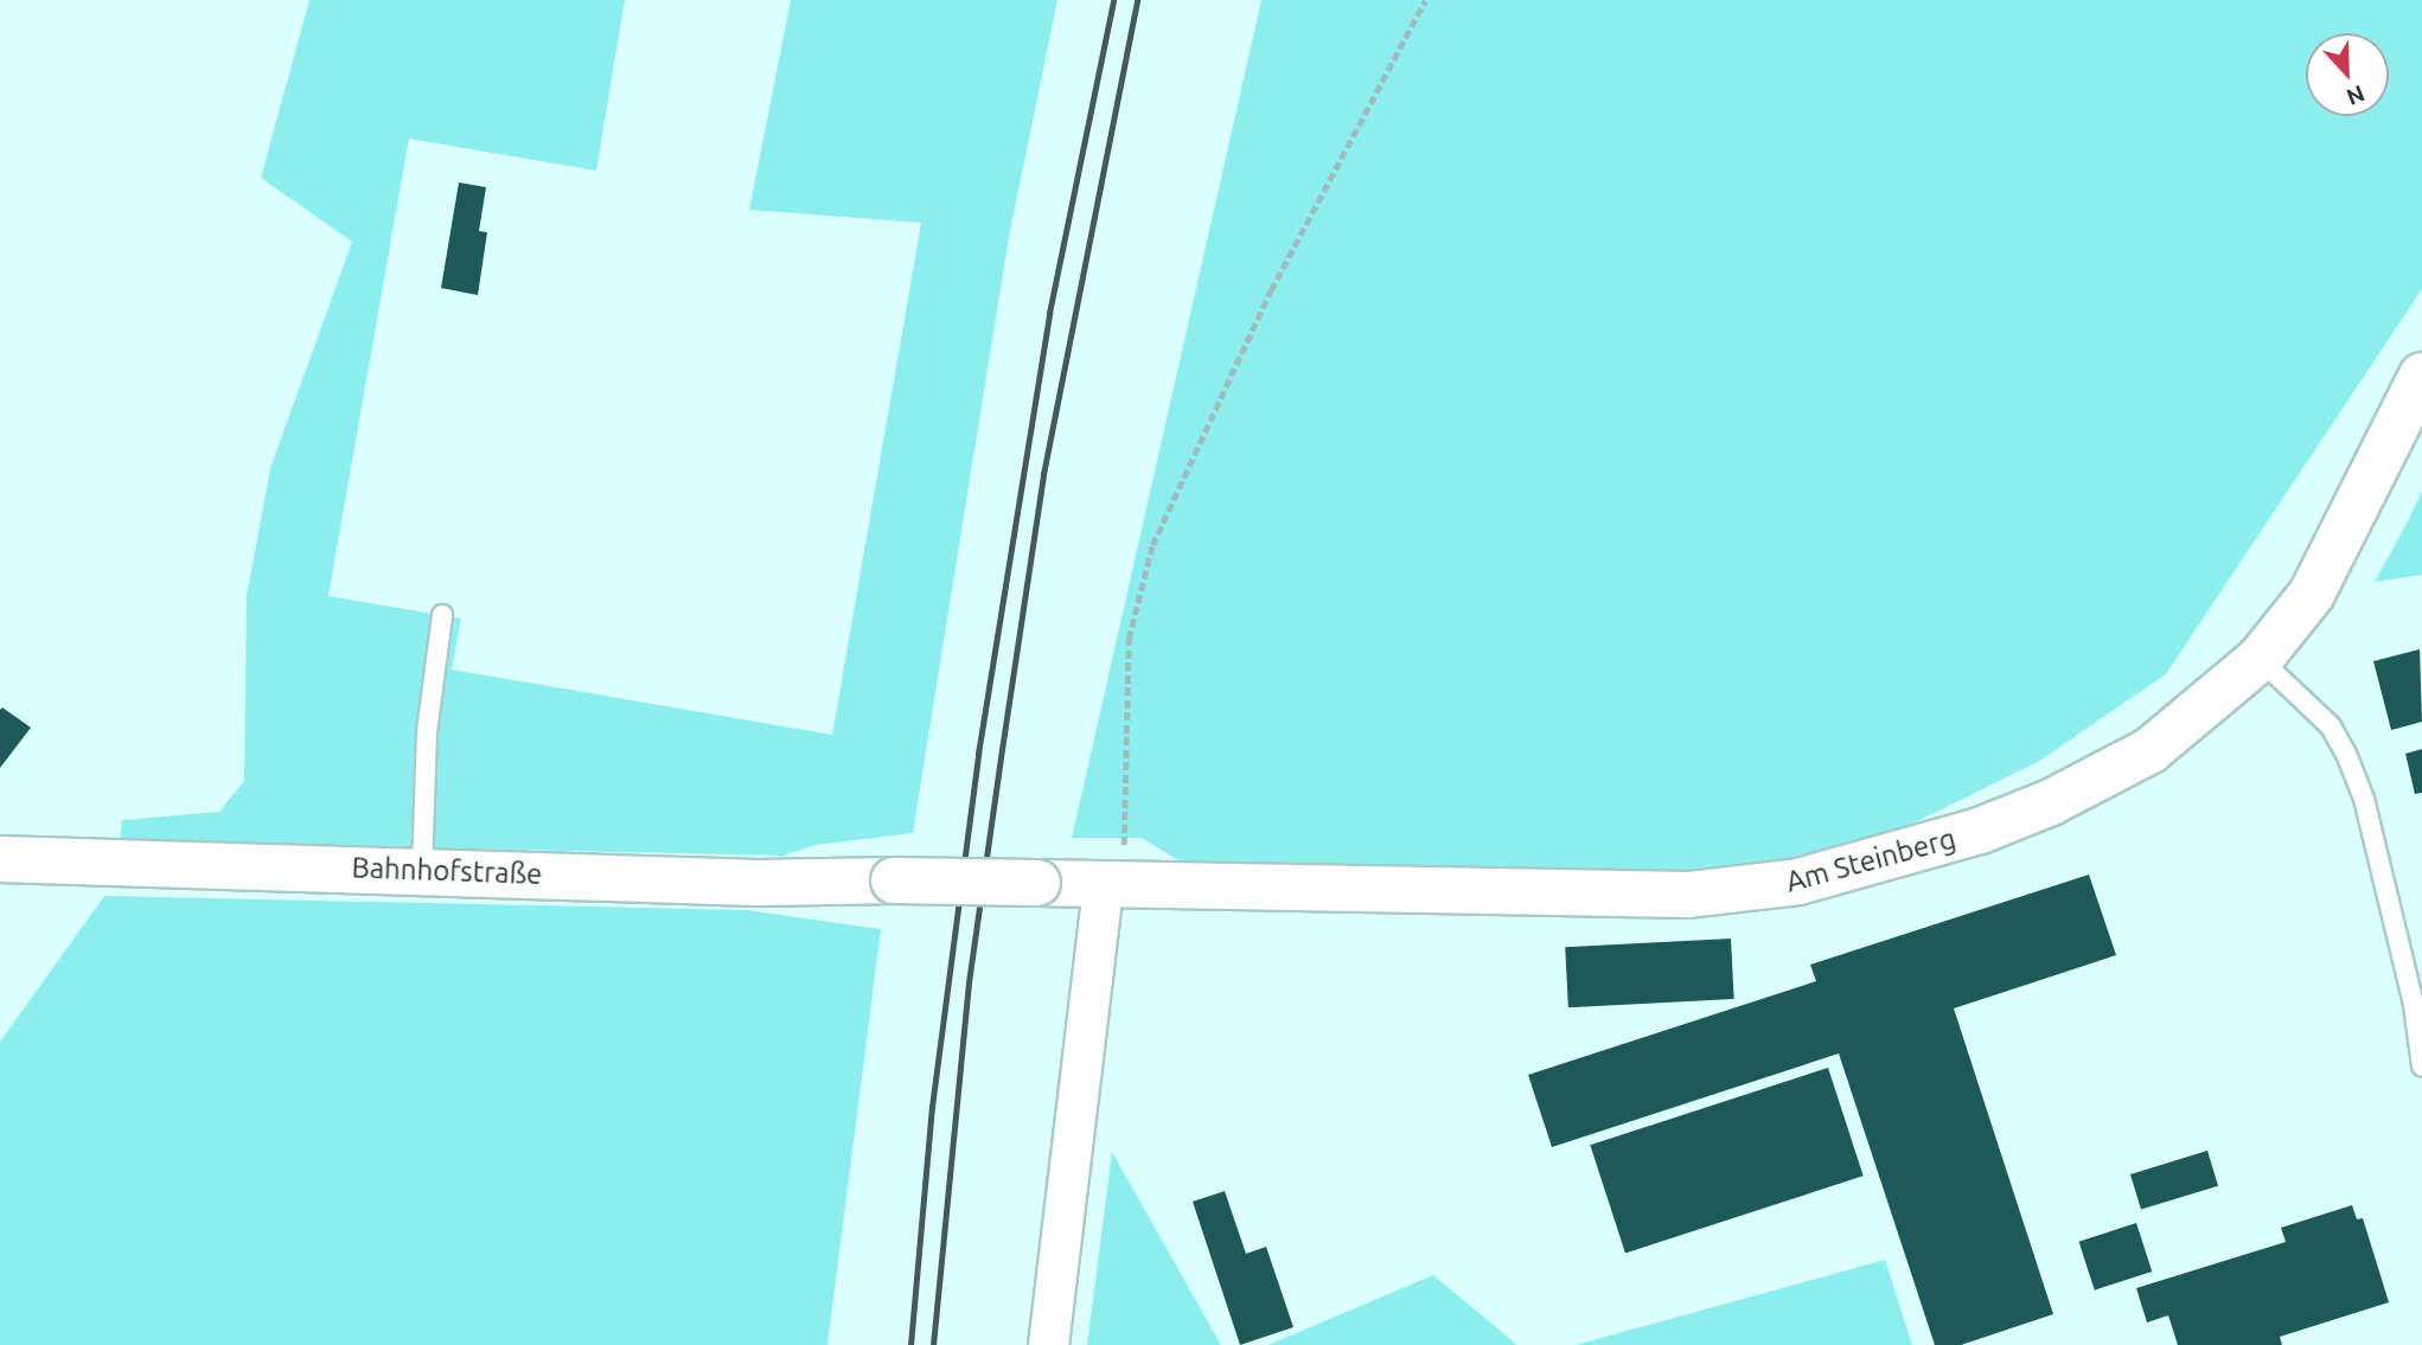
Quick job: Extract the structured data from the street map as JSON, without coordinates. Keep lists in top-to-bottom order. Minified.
{"streets":{"main road":["Am Steinberg","Bahnhofstraße"]},"crossings":[["Am Steinberg","Bahnhofstraße"]],"north":"bottom"}
